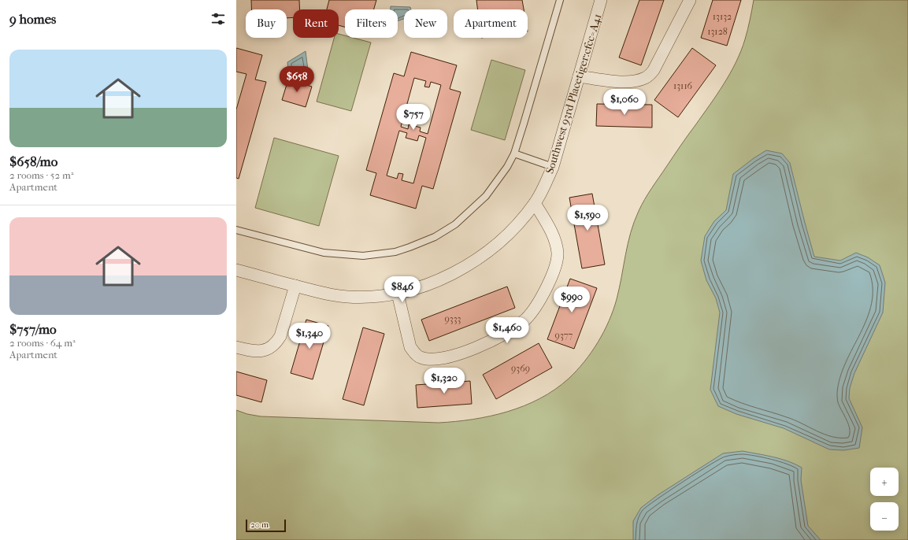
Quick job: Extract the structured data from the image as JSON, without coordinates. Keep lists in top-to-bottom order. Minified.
{"streets":{"street":["Southwest 93rd Placetiger:cfcc=A41"]},"house_numbers":["13132","13128","13116","9333","9377","9369"],"scale_bar":"20 m","page":{"heading":"9 homes","chip":["Buy","Rent","Filters","New","Apartment"],"list":[{"name":"$658/mo","note":"2 rooms · 52 m² · Apartment"},{"name":"$757/mo","note":"2 rooms · 64 m² · Apartment"}],"price":["$658","$1,060","$757","$1,590","$846","$990","$1,460","$1,340","$1,320"],"map_buttons":["+","−"],"scale":"20 m"}}
